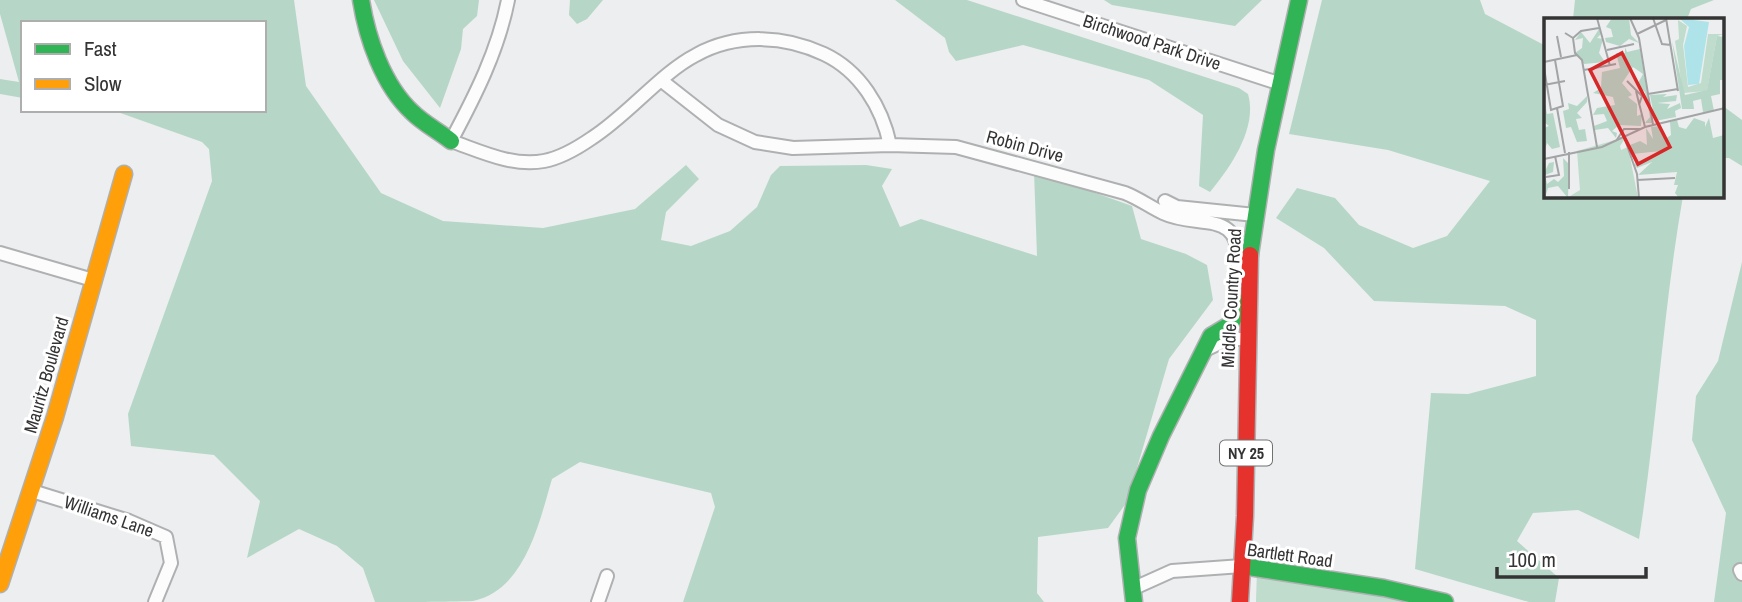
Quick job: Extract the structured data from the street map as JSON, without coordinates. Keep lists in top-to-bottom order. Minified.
{"streets":{"street":["Birchwood Park Drive","Robin Drive","Middle Country Road","Mauritz Boulevard","NY 25","Williams Lane","Bartlett Road"]},"crossings":[["Birchwood Park Drive","Middle Country Road"],["Robin Drive","Middle Country Road"],["Middle Country Road","Bartlett Road"],["Mauritz Boulevard","Williams Lane"]],"legend":["Fast","Slow"],"scale_bar":"100 m"}
